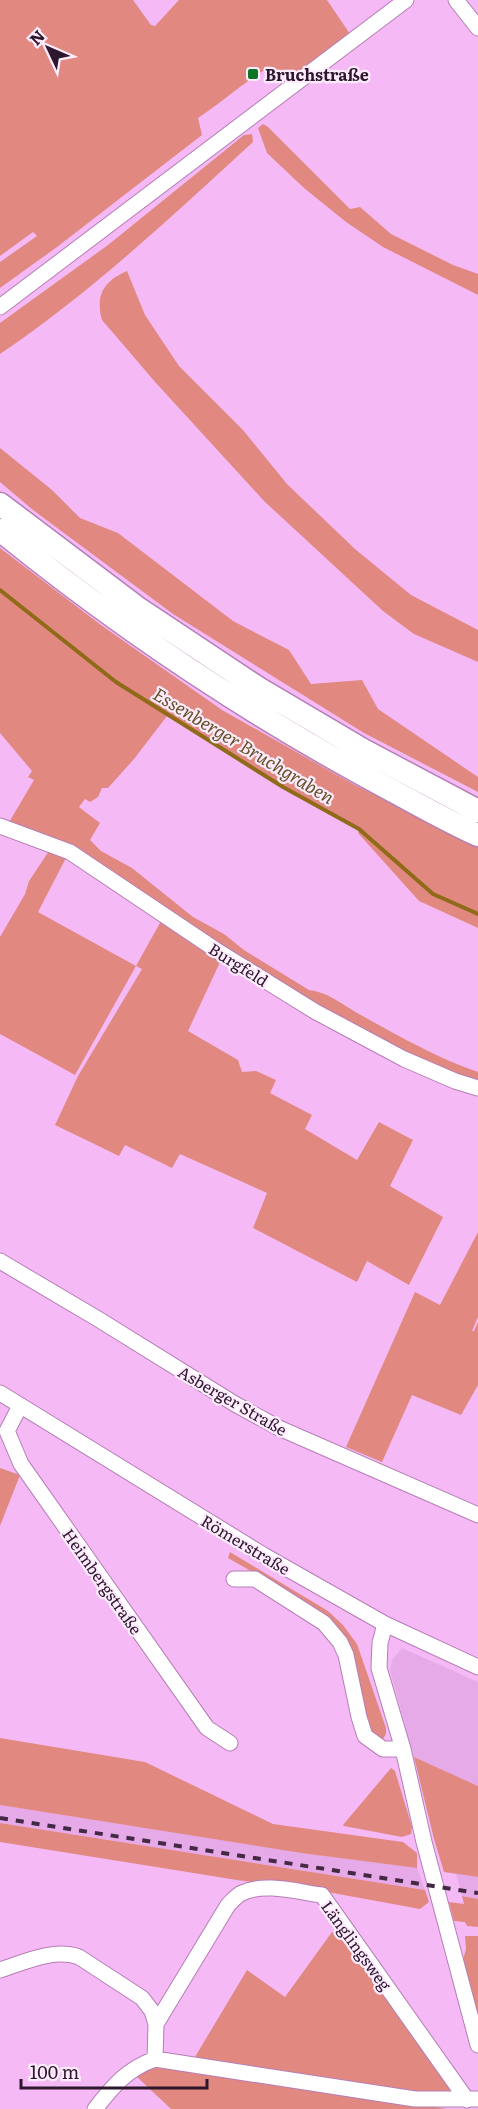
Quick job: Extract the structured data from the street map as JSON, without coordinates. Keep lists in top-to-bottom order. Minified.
{"streets":{"street":["Burgfeld","Asberger Straße","Römerstraße","Heimbergstraße","Länglingsweg"]},"crossings":[["Römerstraße","Heimbergstraße"]],"water":["Essenberger Bruchgraben"],"places":{"transit":["Bruchstraße"]},"scale_bar":"100 m","north":"top left"}
